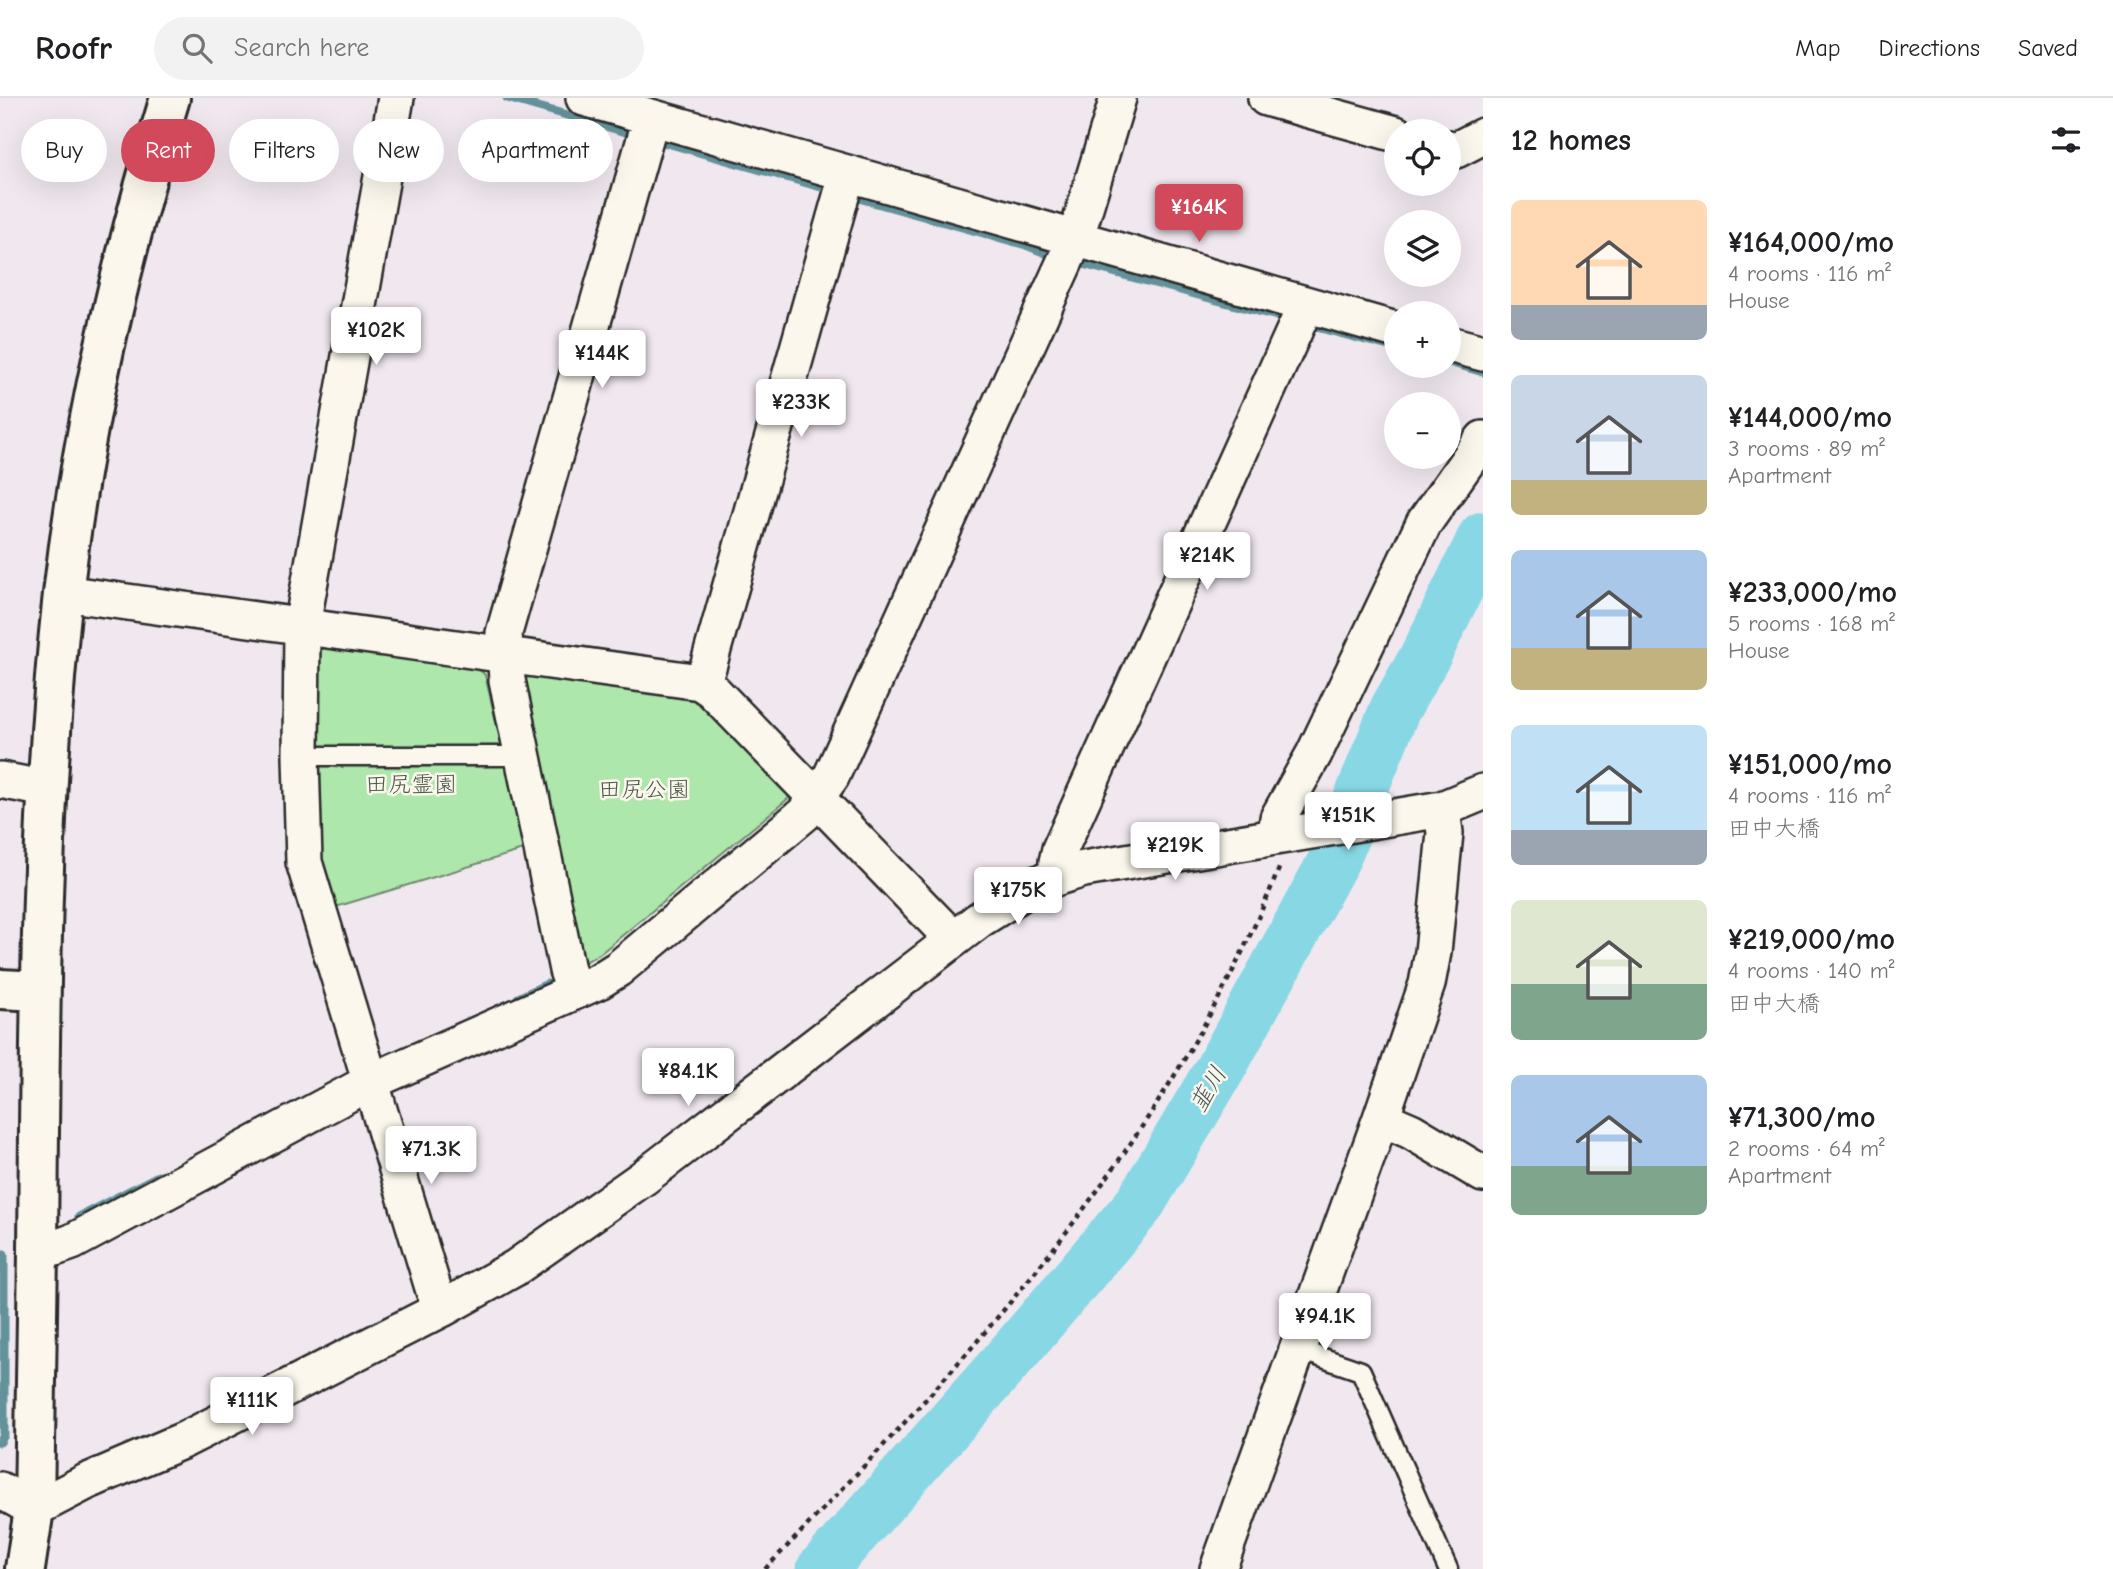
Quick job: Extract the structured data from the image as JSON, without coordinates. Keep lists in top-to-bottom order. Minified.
{"water":["韮川"],"parks":["田尻霊園","田尻公園"],"page":{"header":"Roofr","search":"Search here","nav":["Map","Directions","Saved"],"heading":"12 homes","map_buttons":["+","−"],"chip":["Buy","Rent","Filters","New","Apartment"],"list":[{"name":"¥164,000/mo","note":"4 rooms · 116 m² · House"},{"name":"¥144,000/mo","note":"3 rooms · 89 m² · Apartment"},{"name":"¥233,000/mo","note":"5 rooms · 168 m² · House"},{"name":"¥151,000/mo","note":"4 rooms · 116 m² · 田中大橋"},{"name":"¥219,000/mo","note":"4 rooms · 140 m² · 田中大橋"},{"name":"¥71,300/mo","note":"2 rooms · 64 m² · Apartment"}],"price":["¥164K","¥102K","¥144K","¥233K","¥214K","¥151K","¥219K","¥175K","¥84.1K","¥71.3K","¥94.1K","¥111K"]}}
